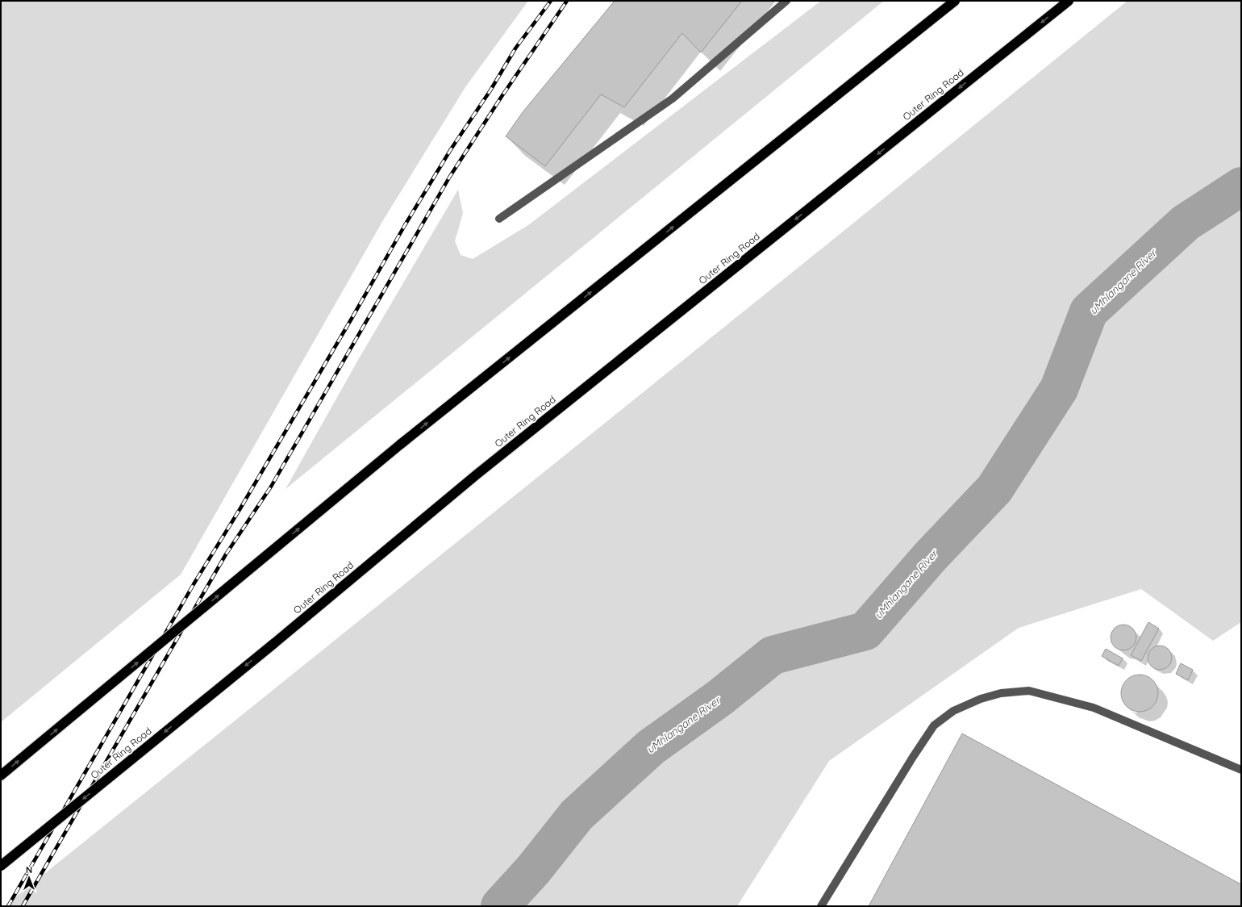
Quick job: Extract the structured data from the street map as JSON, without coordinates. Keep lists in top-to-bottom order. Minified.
{"streets":{"highway":["Outer Ring Road"]},"water":["uMhlangane River"],"north":"top"}
